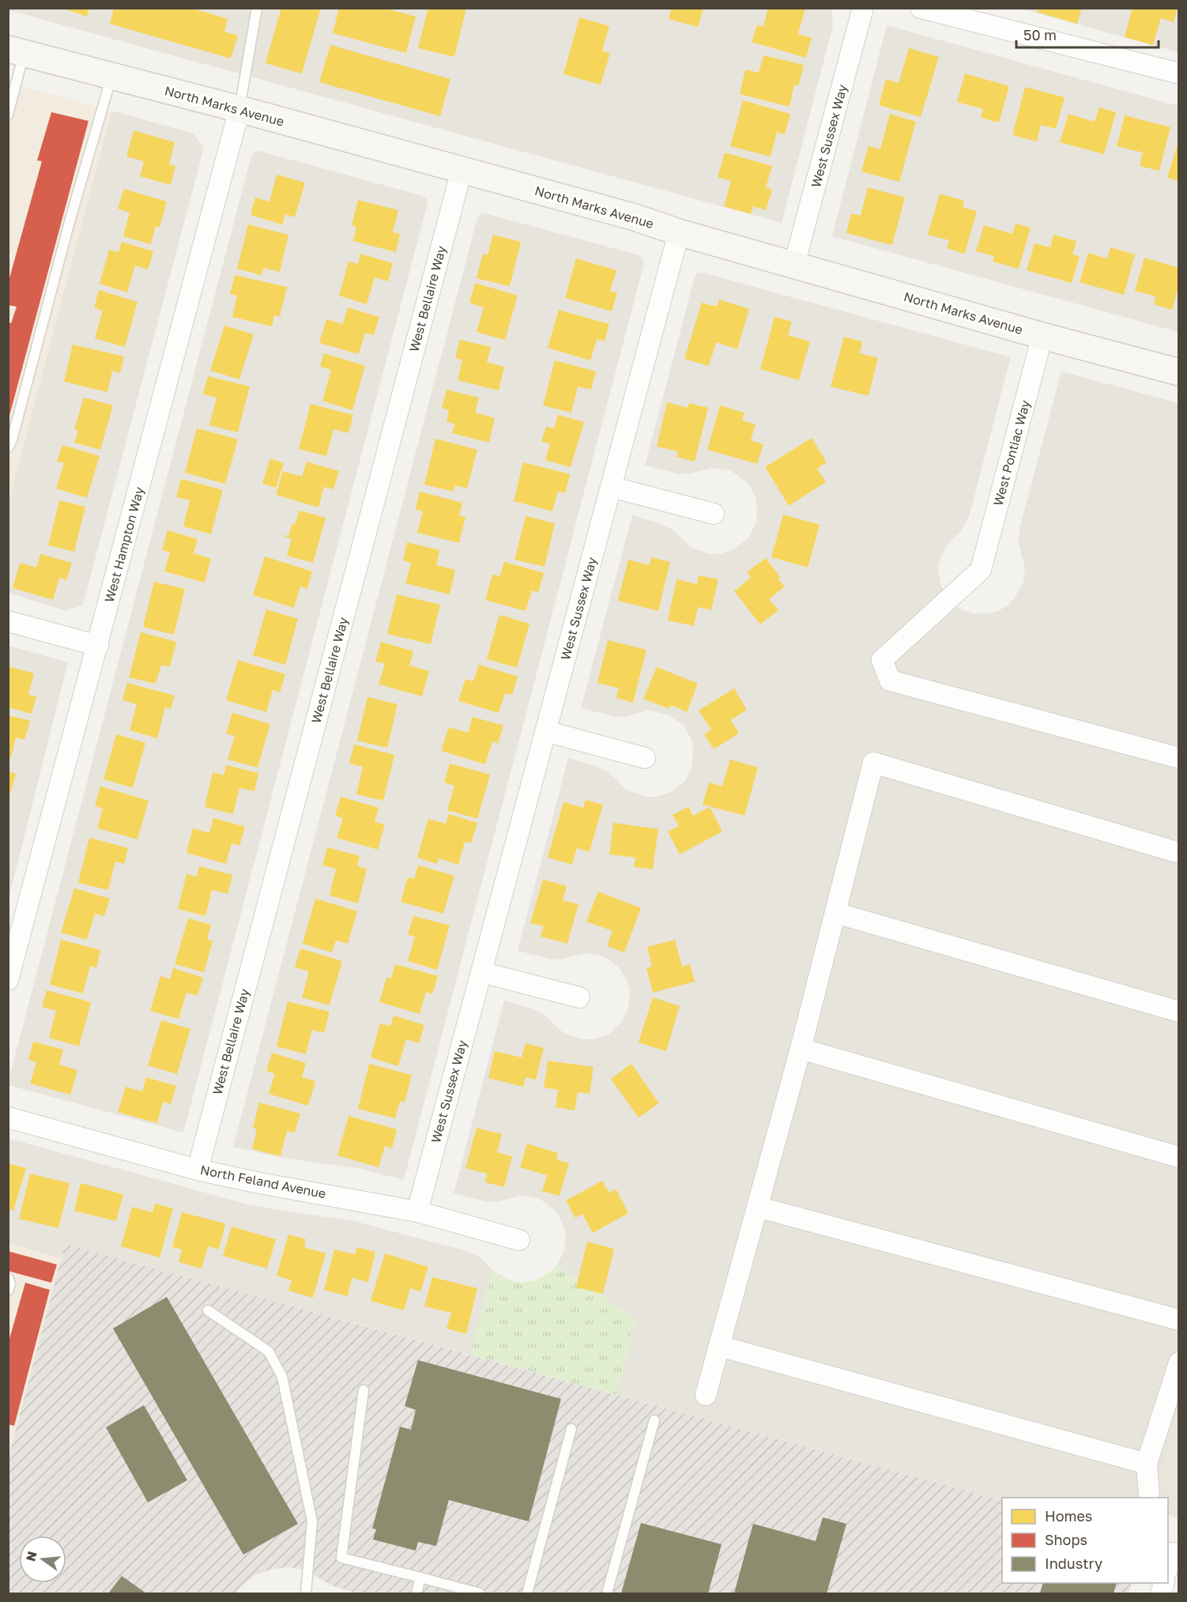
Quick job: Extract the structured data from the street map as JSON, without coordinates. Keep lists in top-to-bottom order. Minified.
{"streets":{"main road":["North Marks Avenue"],"street":["West Sussex Way","West Bellaire Way","West Pontiac Way","West Hampton Way","North Feland Avenue"]},"crossings":[["North Marks Avenue","West Sussex Way"],["North Marks Avenue","West Bellaire Way"],["North Marks Avenue","West Pontiac Way"],["North Marks Avenue","West Hampton Way"],["West Sussex Way","North Feland Avenue"],["West Bellaire Way","North Feland Avenue"]],"legend":["Homes","Shops","Industry"],"scale_bar":"50 m","north":"left"}
